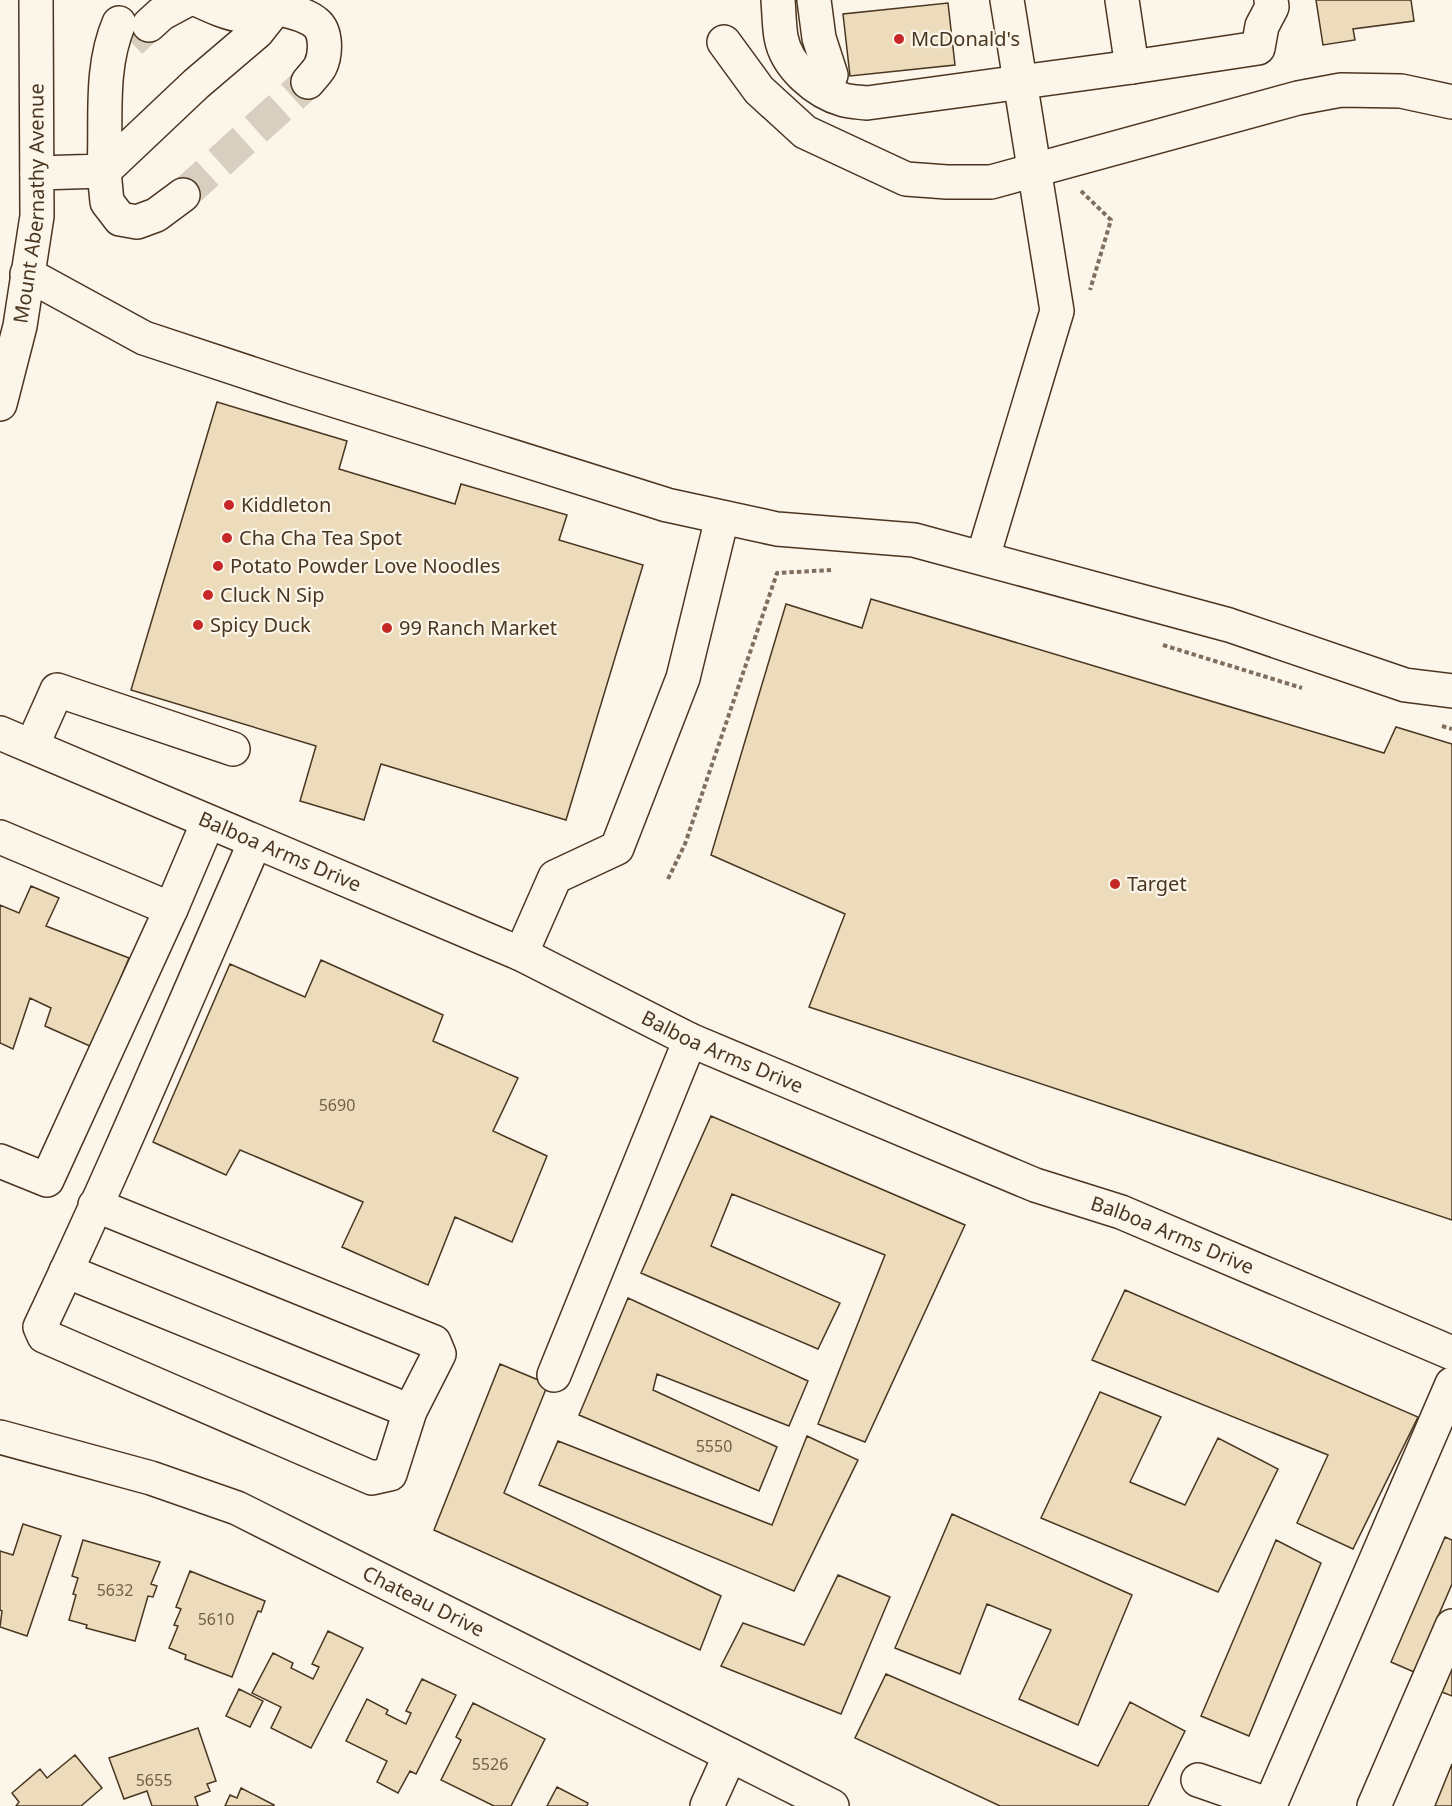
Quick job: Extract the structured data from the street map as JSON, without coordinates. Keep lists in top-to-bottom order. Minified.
{"streets":{"street":["Mount Abernathy Avenue","Balboa Arms Drive","Chateau Drive"]},"places":["McDonald's","Kiddleton","Cha Cha Tea Spot","Potato Powder Love Noodles","Cluck N Sip","Spicy Duck","99 Ranch Market","Target"],"house_numbers":["5690","5550","5632","5610","5526","5655"]}
